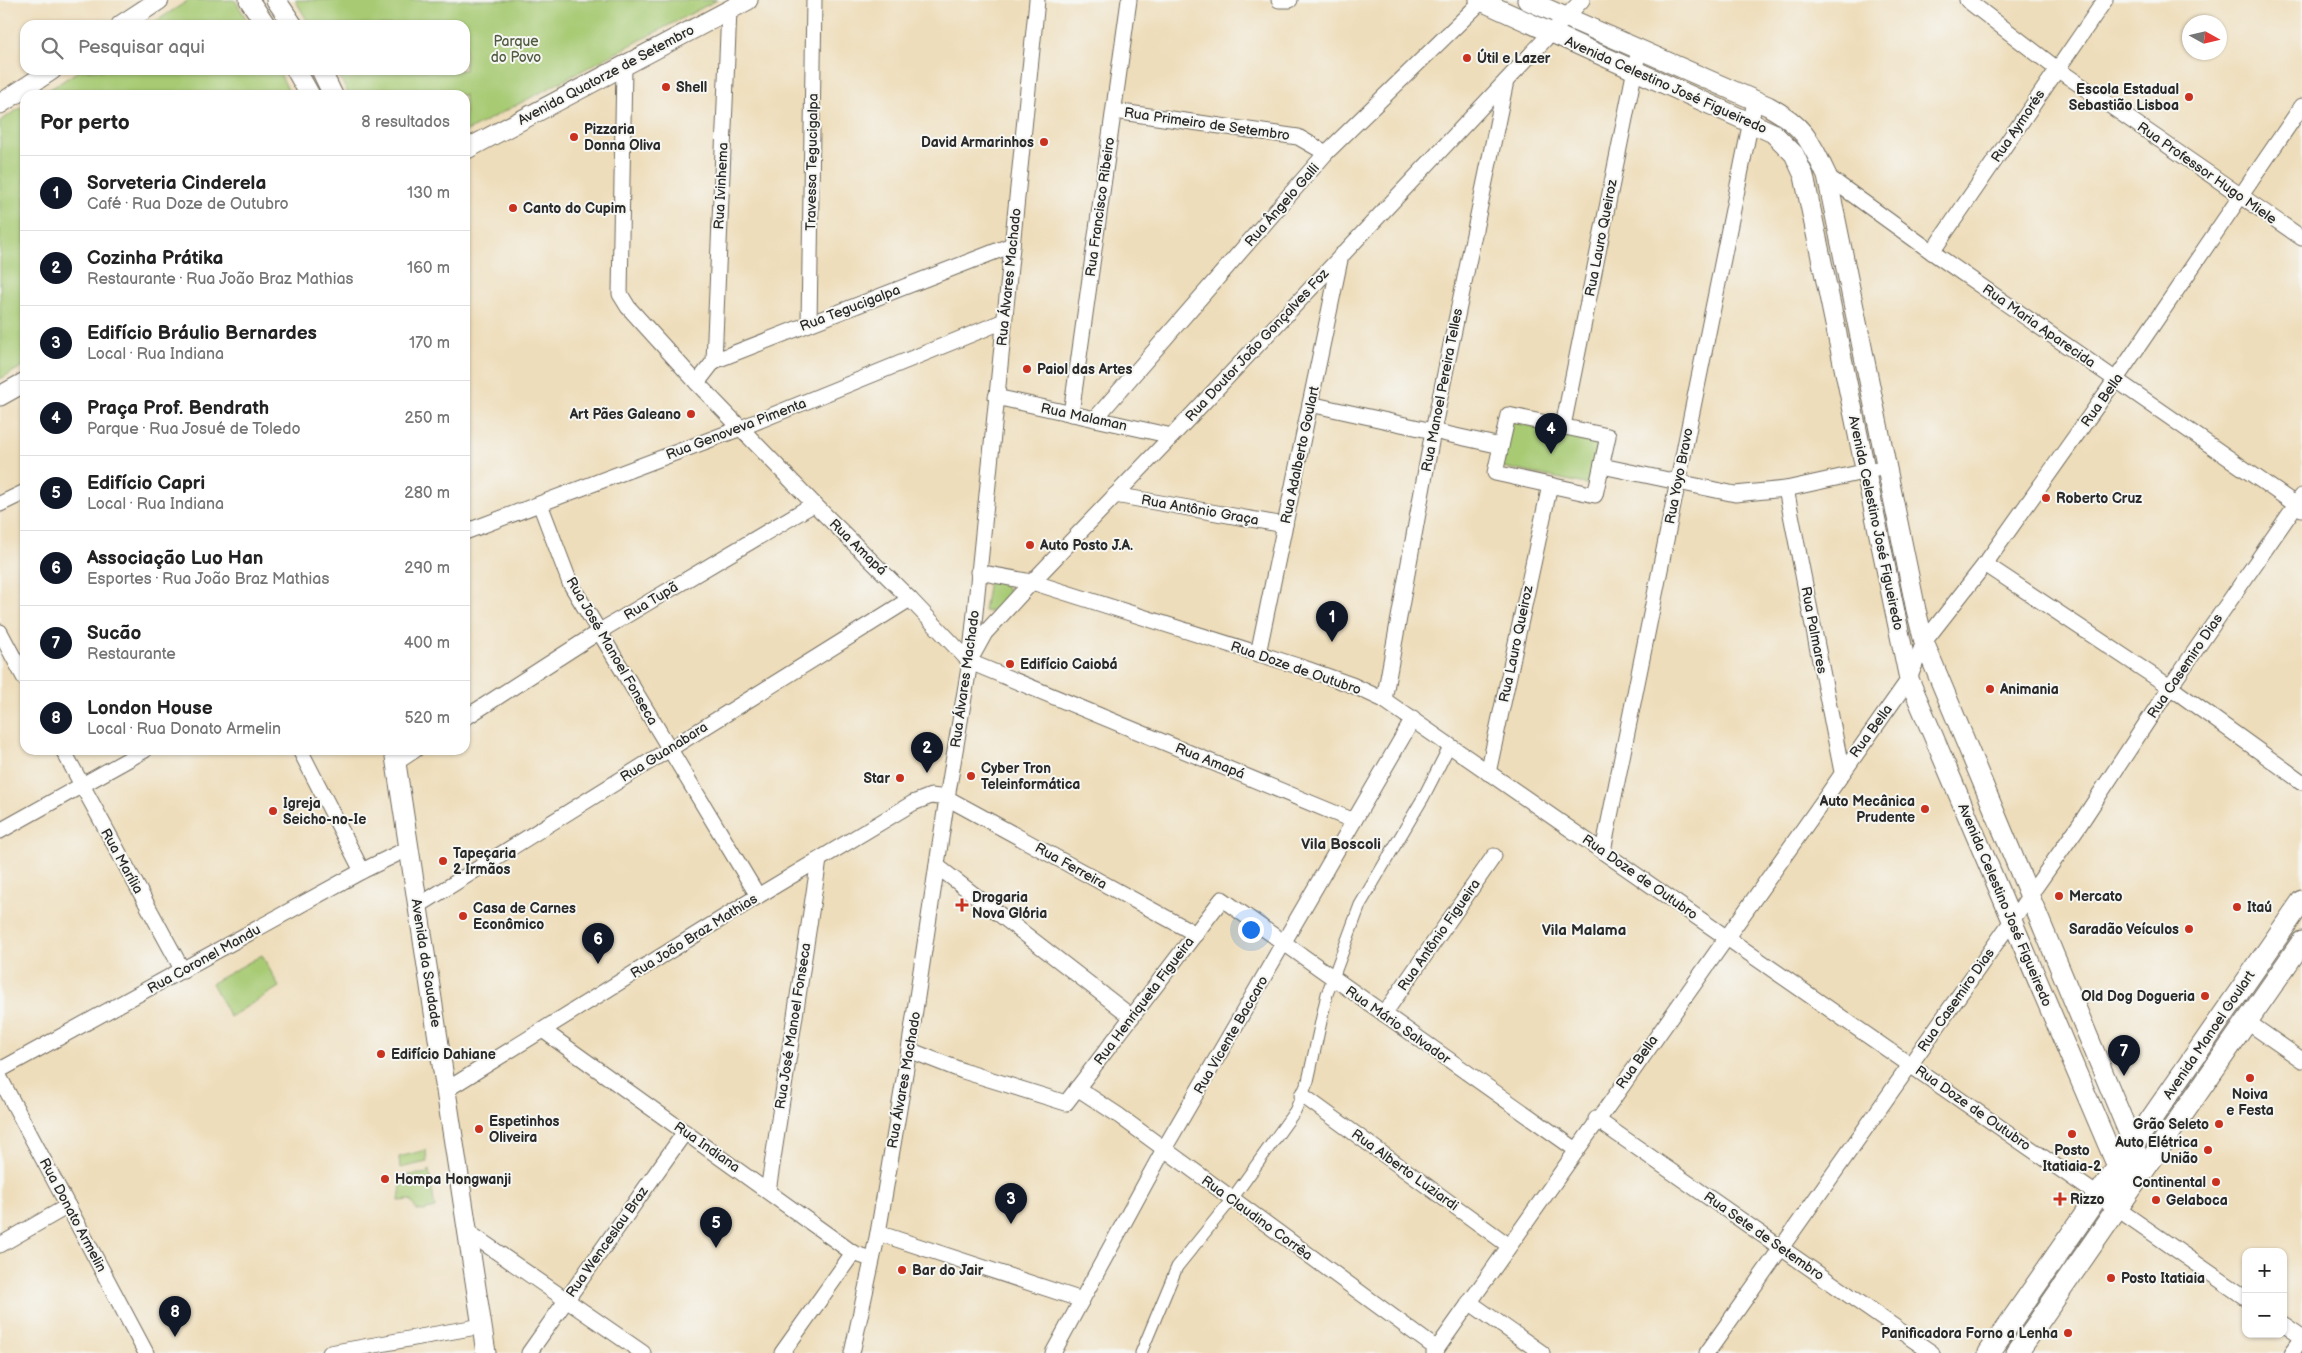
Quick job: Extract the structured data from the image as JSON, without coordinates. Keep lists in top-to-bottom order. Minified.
{"streets":{"main road":["Avenida Manoel Goulart"],"street":["Avenida Quatorze de Setembro","Avenida Celestino José Figueiredo","Rua Primeiro de Setembro","Rua Aymorés","Travessa Tegucigalpa","Rua Professor Hugo Miele","Rua Ivinhema","Rua Ângelo Galli","Rua Francisco Ribeiro","Rua Lauro Queiroz","Rua Álvares Machado","Rua Tegucigalpa","Rua Maria Aparecida","Rua Doutor João Gonçalves Foz","Rua Manoel Pereira Telles","Rua Bella","Rua Malaman","Rua Genoveva Pimenta","Rua Adalberto Goulart","Rua Yoyo Bravo","Rua Antônio Graça","Rua Amapá","Rua Tupã","Rua Palmares","Rua José Manoel Fonseca","Rua Casemiro Dias","Rua Doze de Outubro","Rua Guanabara","Rua Marília","Rua Ferreira","Rua Antônio Figueira","Rua João Braz Mathias","Rua Coronel Mandu","Avenida da Saudade","Rua Henriqueta Figueira","Rua Mário Salvador","Rua Vicente Baccaro","Rua Indiana","Rua Alberto Luziardi","Rua Donato Armelin","Rua Claudino Corrêa","Rua Sete de Setembro","Rua Wenceslau Braz"]},"crossings":[["Avenida Quatorze de Setembro","Rua Ivinhema"],["Avenida Quatorze de Setembro","Rua Amapá"],["Avenida Celestino José Figueiredo","Rua Ângelo Galli"],["Avenida Celestino José Figueiredo","Rua Lauro Queiroz"],["Avenida Celestino José Figueiredo","Rua Maria Aparecida"],["Avenida Celestino José Figueiredo","Rua Doutor João Gonçalves Foz"],["Avenida Celestino José Figueiredo","Rua Bella"],["Avenida Celestino José Figueiredo","Rua Yoyo Bravo"],["Avenida Celestino José Figueiredo","Rua Casemiro Dias"],["Avenida Celestino José Figueiredo","Rua Doze de Outubro"],["Avenida Celestino José Figueiredo","Avenida Manoel Goulart"],["Rua Primeiro de Setembro","Rua Ângelo Galli"],["Rua Primeiro de Setembro","Rua Francisco Ribeiro"],["Rua Aymorés","Rua Professor Hugo Miele"],["Rua Aymorés","Rua Maria Aparecida"],["Travessa Tegucigalpa","Rua Tegucigalpa"],["Rua Professor Hugo Miele","Rua Bella"],["Rua Ivinhema","Rua Tegucigalpa"],["Rua Ângelo Galli","Rua Malaman"],["Rua Francisco Ribeiro","Rua Malaman"],["Rua Lauro Queiroz","Rua Doze de Outubro"],["Rua Álvares Machado","Rua Tegucigalpa"],["Rua Álvares Machado","Rua Doutor João Gonçalves Foz"],["Rua Álvares Machado","Rua Malaman"],["Rua Álvares Machado","Rua Genoveva Pimenta"],["Rua Álvares Machado","Rua Amapá"],["Rua Álvares Machado","Rua Doze de Outubro"],["Rua Álvares Machado","Rua Ferreira"],["Rua Álvares Machado","Rua João Braz Mathias"],["Rua Álvares Machado","Rua Henriqueta Figueira"],["Rua Álvares Machado","Rua Indiana"],["Rua Maria Aparecida","Rua Bella"],["Rua Maria Aparecida","Rua Casemiro Dias"],["Rua Doutor João Gonçalves Foz","Rua Manoel Pereira Telles"],["Rua Doutor João Gonçalves Foz","Rua Malaman"],["Rua Doutor João Gonçalves Foz","Rua Adalberto Goulart"],["Rua Doutor João Gonçalves Foz","Rua Antônio Graça"],["Rua Doutor João Gonçalves Foz","Rua Amapá"],["Rua Doutor João Gonçalves Foz","Rua Doze de Outubro"],["Rua Manoel Pereira Telles","Rua Doze de Outubro"],["Rua Bella","Rua Palmares"],["Rua Bella","Rua Doze de Outubro"],["Rua Bella","Rua Mário Salvador"],["Rua Bella","Rua Alberto Luziardi"],["Rua Bella","Rua Claudino Corrêa"],["Rua Bella","Rua Sete de Setembro"],["Rua Genoveva Pimenta","Rua Amapá"],["Rua Genoveva Pimenta","Rua José Manoel Fonseca"],["Rua Adalberto Goulart","Rua Antônio Graça"],["Rua Adalberto Goulart","Rua Doze de Outubro"],["Rua Yoyo Bravo","Rua Doze de Outubro"],["Rua Amapá","Rua Tupã"],["Rua Amapá","Rua Guanabara"],["Rua Amapá","Rua Vicente Baccaro"],["Rua Tupã","Rua José Manoel Fonseca"],["Rua José Manoel Fonseca","Rua Guanabara"],["Rua José Manoel Fonseca","Rua João Braz Mathias"],["Rua José Manoel Fonseca","Rua Indiana"],["Rua Casemiro Dias","Rua Doze de Outubro"],["Rua Casemiro Dias","Rua Sete de Setembro"],["Rua Doze de Outubro","Rua Vicente Baccaro"],["Rua Doze de Outubro","Avenida Manoel Goulart"],["Rua Guanabara","Avenida da Saudade"],["Rua Marília","Rua Coronel Mandu"],["Rua Ferreira","Rua João Braz Mathias"],["Rua Ferreira","Rua Henriqueta Figueira"],["Rua Antônio Figueira","Rua Mário Salvador"],["Rua João Braz Mathias","Avenida da Saudade"],["Rua João Braz Mathias","Rua Indiana"],["Rua Coronel Mandu","Avenida da Saudade"],["Rua Henriqueta Figueira","Rua Mário Salvador"],["Rua Henriqueta Figueira","Rua Claudino Corrêa"],["Rua Mário Salvador","Rua Vicente Baccaro"],["Rua Vicente Baccaro","Rua Claudino Corrêa"],["Rua Indiana","Rua Wenceslau Braz"]],"districts":["Vila Boscoli","Vila Malama"],"parks":["Parque do Povo"],"places":{"other":["Útil e Lazer","Shell","Escola Estadual Sebastião Lisboa","Pizzaria Donna Oliva","David Armarinhos","Canto do Cupim","Paiol das Artes","Art Pães Galeano","Roberto Cruz","Auto Posto J.A.","Edifício Caiobá","Animania","Cyber Tron Teleinformática","Star","Auto Mecânica Prudente","Igreja Seicho-no-Ie","Tapeçaria 2 Irmãos","Mercato","Itaú","Casa de Carnes Econômico","Saradão Veículos","Old Dog Dogueria","Edifício Dahiane","Noiva e Festa","Grão Seleto","Espetinhos Oliveira","Posto Itatiaia-2","Auto Elétrica União","Hompa Hongwanji","Continental","Gelaboca","Bar do Jair","Posto Itatiaia","Panificadora Forno a Lenha"],"health":["Drogaria Nova Glória","Rizzo"]},"north":"right","page":{"search":"Pesquisar aqui","heading":["Por perto","8 resultados"],"list":[{"mark":"1","name":"Sorveteria Cinderela","note":"Café · Rua Doze de Outubro","value":"130 m"},{"mark":"2","name":"Cozinha Prátika","note":"Restaurante · Rua João Braz Mathias","value":"160 m"},{"mark":"3","name":"Edifício Bráulio Bernardes","note":"Local · Rua Indiana","value":"170 m"},{"mark":"4","name":"Praça Prof. Bendrath","note":"Parque · Rua Josué de Toledo","value":"250 m"},{"mark":"5","name":"Edifício Capri","note":"Local · Rua Indiana","value":"280 m"},{"mark":"6","name":"Associação Luo Han","note":"Esportes · Rua João Braz Mathias","value":"290 m"},{"mark":"7","name":"Sucão","note":"Restaurante","value":"400 m"},{"mark":"8","name":"London House","note":"Local · Rua Donato Armelin","value":"520 m"}],"pins":["4","1","2","6","7","3","5","8"],"map_buttons":["+","−"]}}
